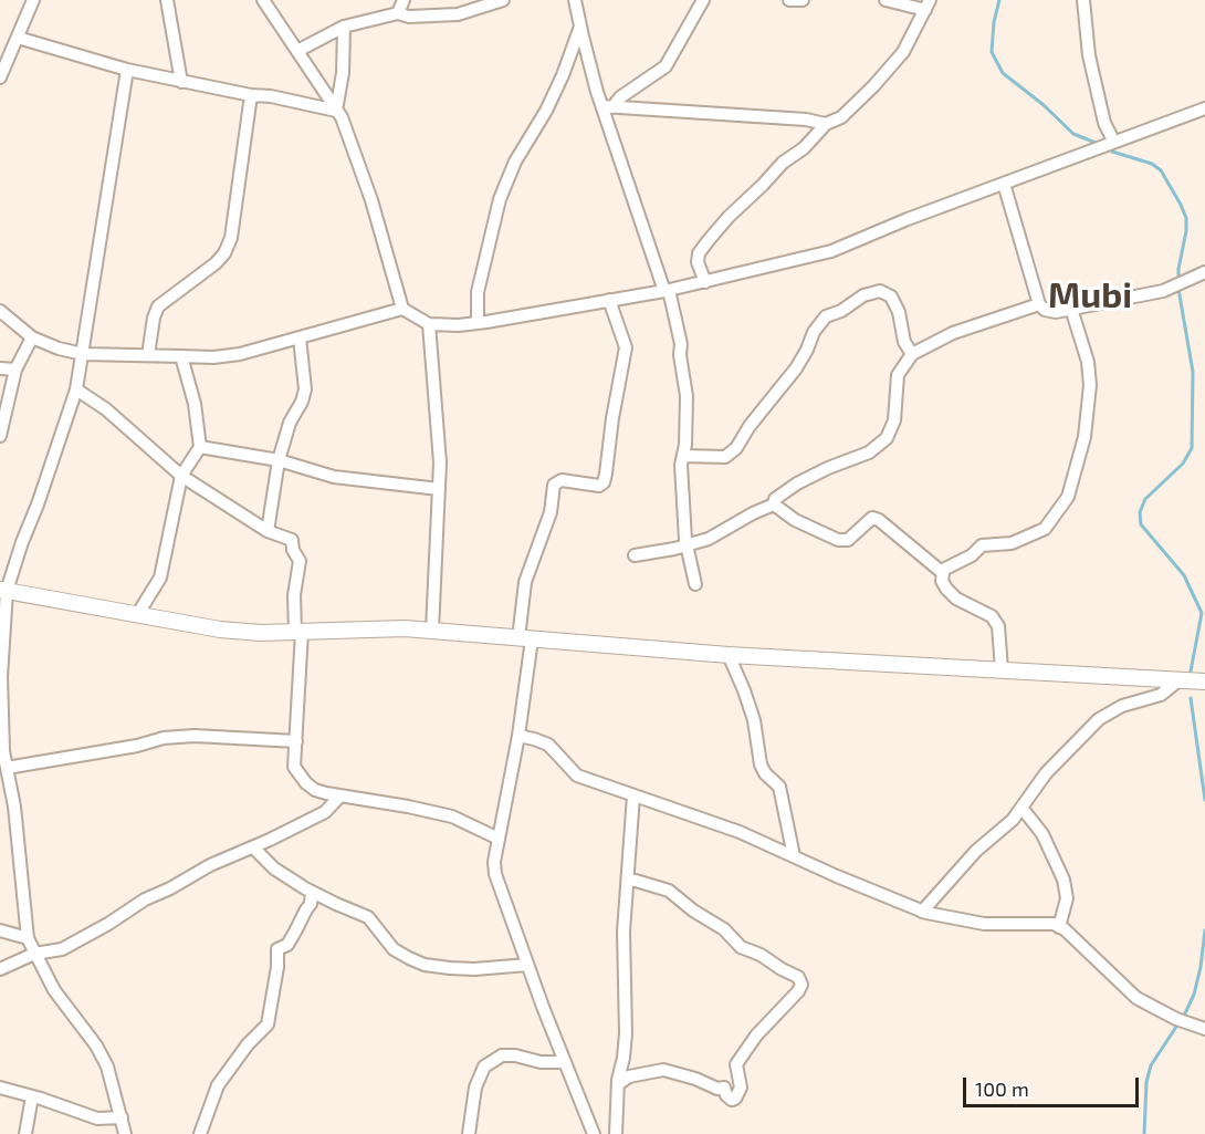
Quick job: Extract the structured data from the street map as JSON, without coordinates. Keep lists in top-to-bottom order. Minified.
{"districts":["Mubi"],"scale_bar":"100 m"}
